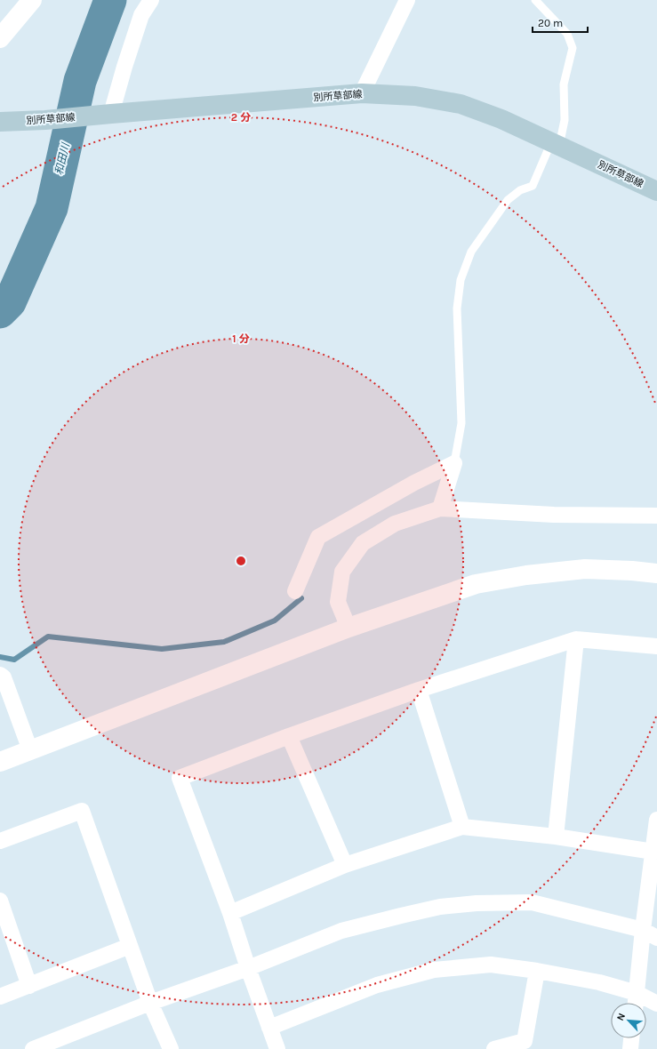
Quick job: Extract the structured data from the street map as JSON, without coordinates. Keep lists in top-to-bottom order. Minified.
{"streets":{"main road":["別所草部線"]},"water":["和田川"],"scale_bar":"20 m","north":"top left","rings":["2 分","1 分"]}
